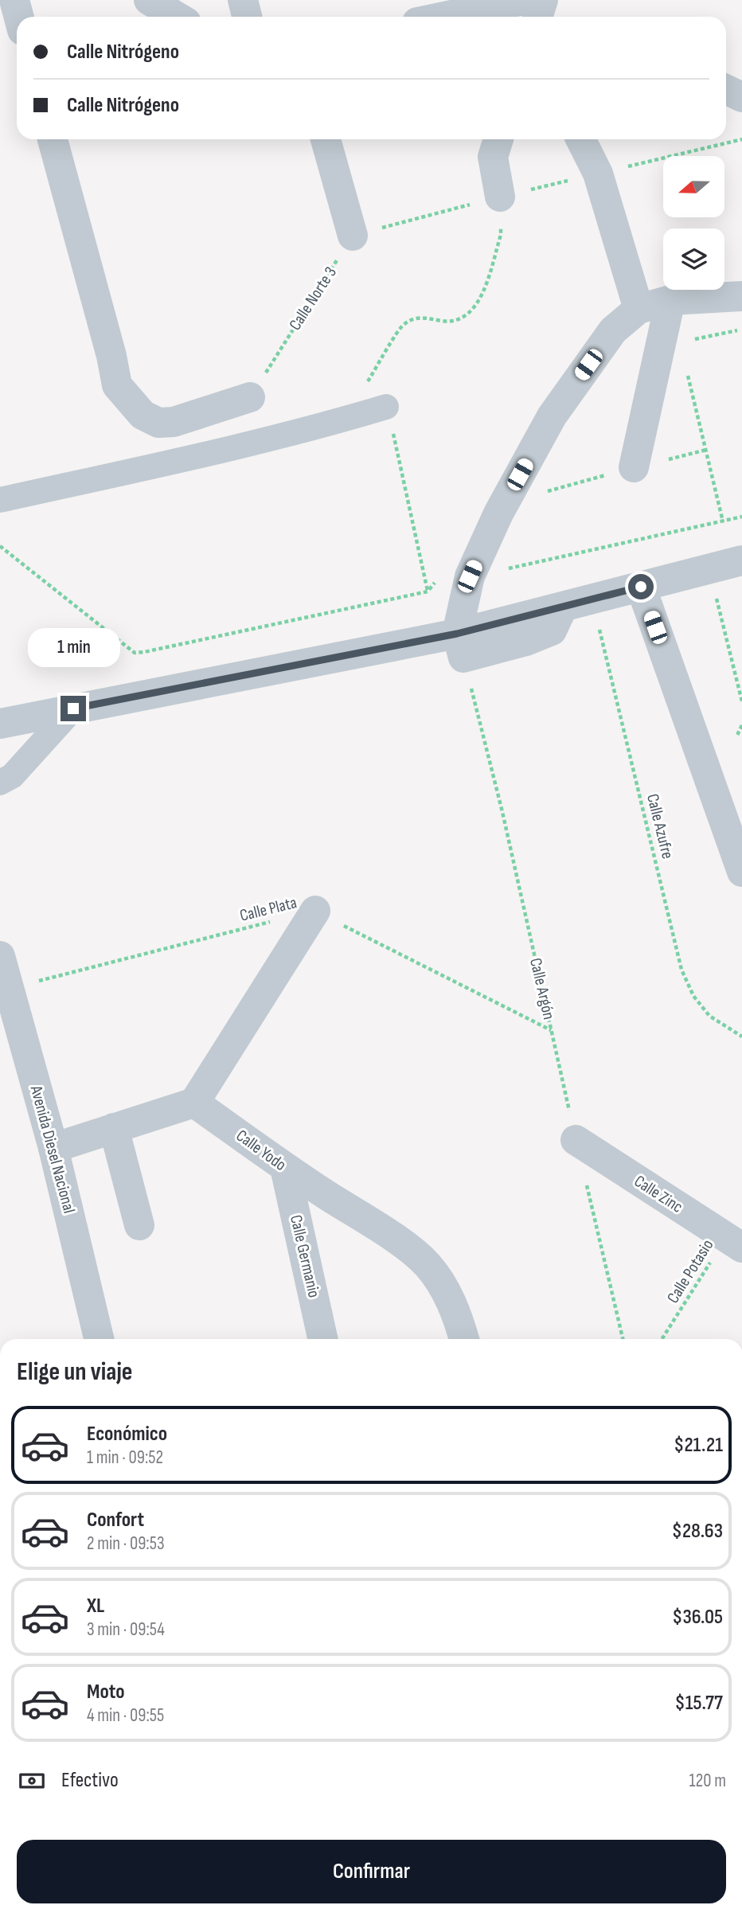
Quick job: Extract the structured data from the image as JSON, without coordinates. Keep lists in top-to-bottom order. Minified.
{"streets":{"street":["Avenida Diesel Nacional","Calle Yodo","Calle Zinc","Calle Germanio"],"path":["Calle Norte 3","Calle Azufre","Calle Plata","Calle Argón","Calle Potasio"]},"crossings":[["Calle Plata","Calle Argón"],["Calle Argón","Calle Zinc"],["Calle Yodo","Calle Germanio"],["Calle Zinc","Calle Potasio"]],"north":"left","page":{"banner":["Calle Nitrógeno","Calle Nitrógeno"],"bubble":"1 min","heading":"Elige un viaje","list":[{"name":"Económico","note":"1 min · 09:52","value":"$21.21"},{"name":"Confort","note":"2 min · 09:53","value":"$28.63"},{"name":"XL","note":"3 min · 09:54","value":"$36.05"},{"name":"Moto","note":"4 min · 09:55","value":"$15.77"}],"pay":["Efectivo","120 m"],"buttons":"Confirmar"}}
